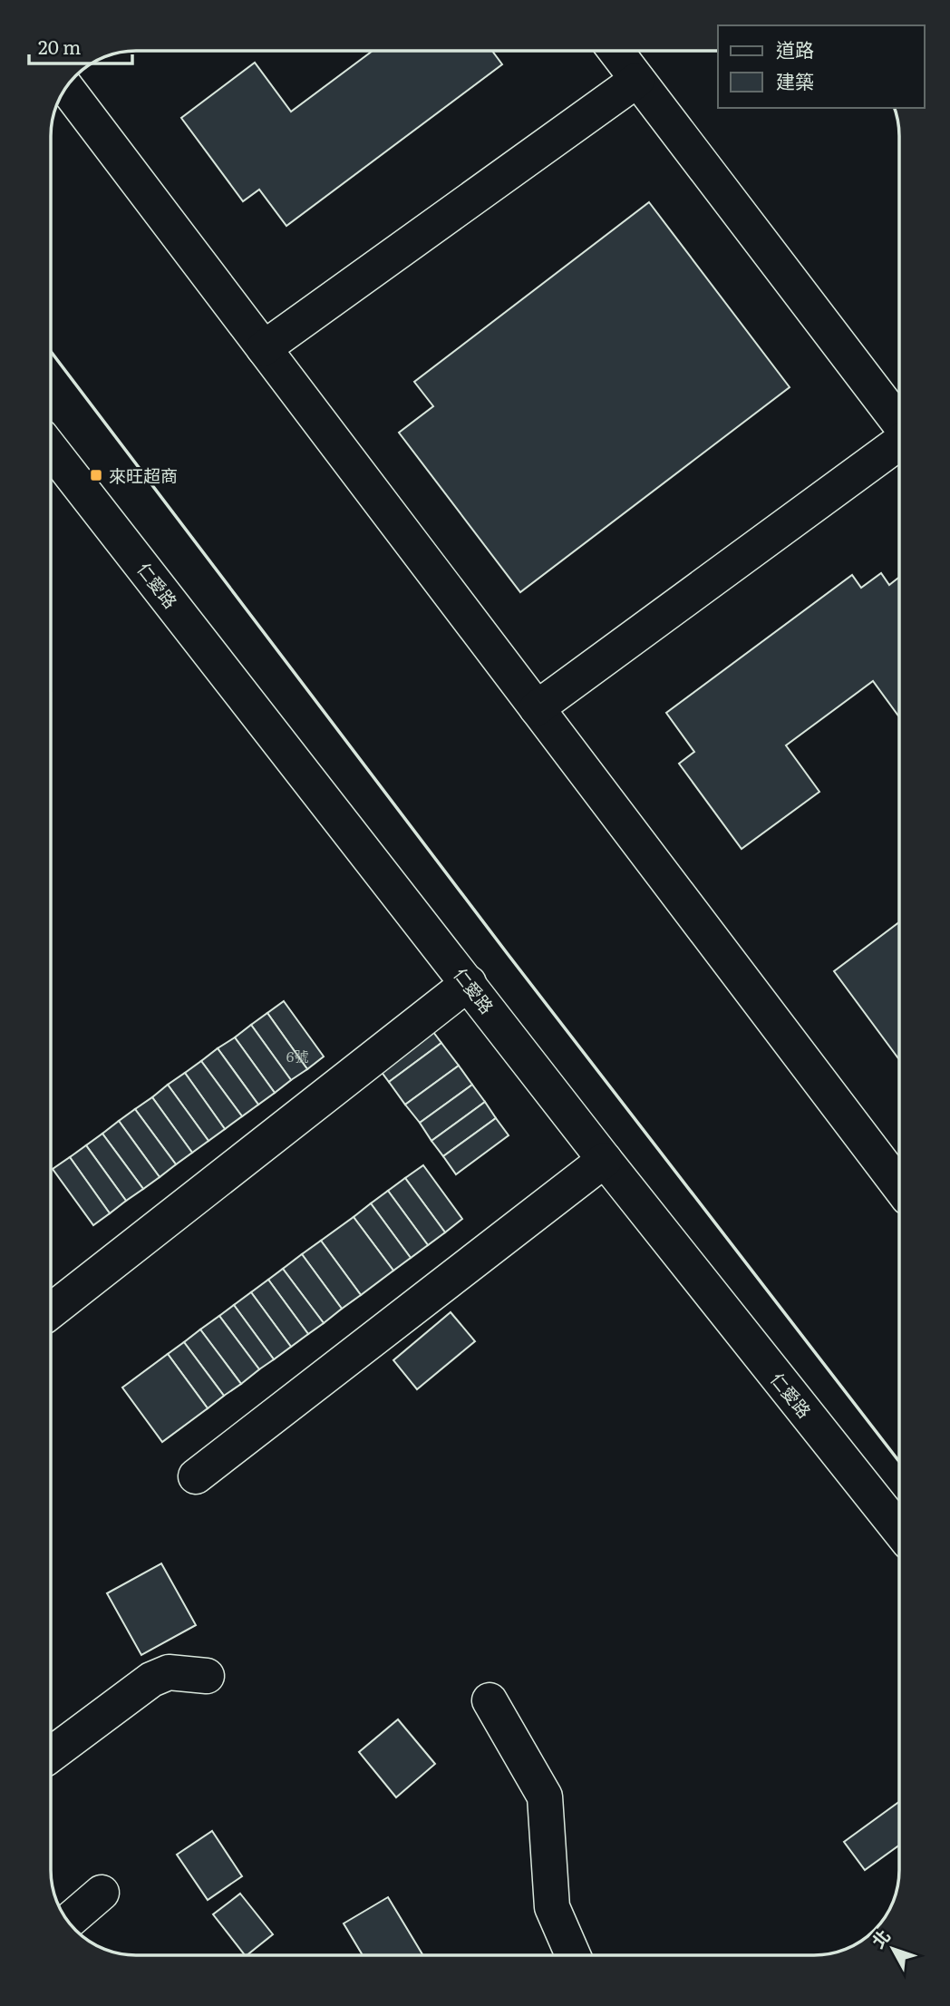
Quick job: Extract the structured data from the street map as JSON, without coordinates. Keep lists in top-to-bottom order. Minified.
{"streets":{"street":["仁愛路"]},"places":{"transit":["來旺超商"]},"house_numbers":["6號"],"legend":["道路","建築"],"scale_bar":"20 m","north":"top left"}
